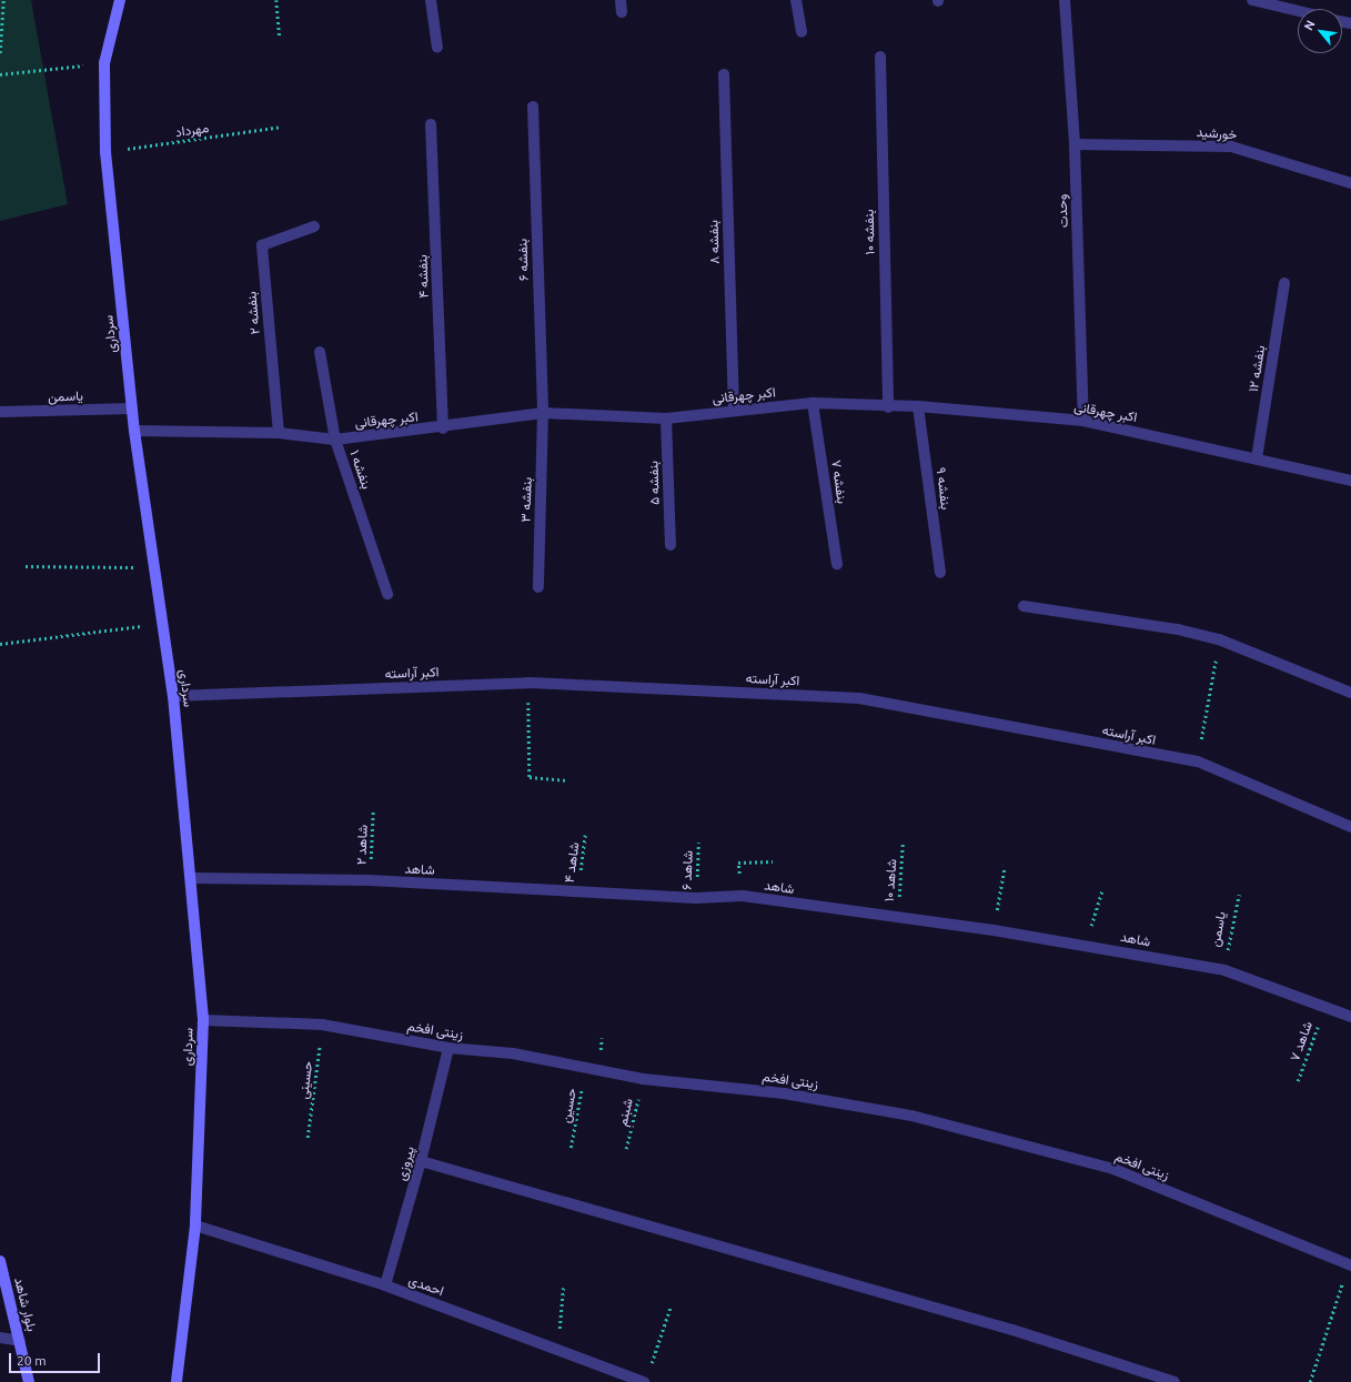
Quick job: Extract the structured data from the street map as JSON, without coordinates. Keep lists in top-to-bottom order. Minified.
{"streets":{"main road":["سرداری","بلوار شاهد"],"street":["خورشید","وحدت","بنفشه ۱۰","بنفشه ۸","بنفشه ۶","بنفشه ۴","بنفشه ۲","بنفشه ۱۲","اکبر چهرقانی","یاسمن","بنفشه ۱","بنفشه ۷","بنفشه ۵","بنفشه ۹","بنفشه ۳","اکبر آراسته","شاهد","زینتی افخم","پیروزی","احمدی"],"path":["مهرداد","شاهد ۲","شاهد ۴","شاهد ۶","شاهد ۱۰","۷ شاهد","حسینی","حسین","شبنم"]},"crossings":[["مهرداد","سرداری"],["خورشید","وحدت"],["وحدت","اکبر چهرقانی"],["بنفشه ۱۰","اکبر چهرقانی"],["بنفشه ۸","اکبر چهرقانی"],["بنفشه ۶","اکبر چهرقانی"],["بنفشه ۶","بنفشه ۳"],["بنفشه ۴","اکبر چهرقانی"],["بنفشه ۲","اکبر چهرقانی"],["سرداری","اکبر چهرقانی"],["سرداری","یاسمن"],["سرداری","اکبر آراسته"],["سرداری","شاهد"],["سرداری","زینتی افخم"],["سرداری","احمدی"],["بنفشه ۱۲","اکبر چهرقانی"],["اکبر چهرقانی","بنفشه ۱"],["اکبر چهرقانی","بنفشه ۷"],["اکبر چهرقانی","بنفشه ۵"],["اکبر چهرقانی","بنفشه ۹"],["اکبر چهرقانی","بنفشه ۳"],["یاسمن","شاهد"],["شاهد ۲","شاهد"],["شاهد ۴","شاهد"],["شاهد","شاهد ۶"],["شاهد","شاهد ۱۰"],["شاهد","۷ شاهد"],["زینتی افخم","حسینی"],["زینتی افخم","حسین"],["زینتی افخم","شبنم"],["زینتی افخم","پیروزی"],["پیروزی","احمدی"]],"scale_bar":"20 m","north":"top left"}
